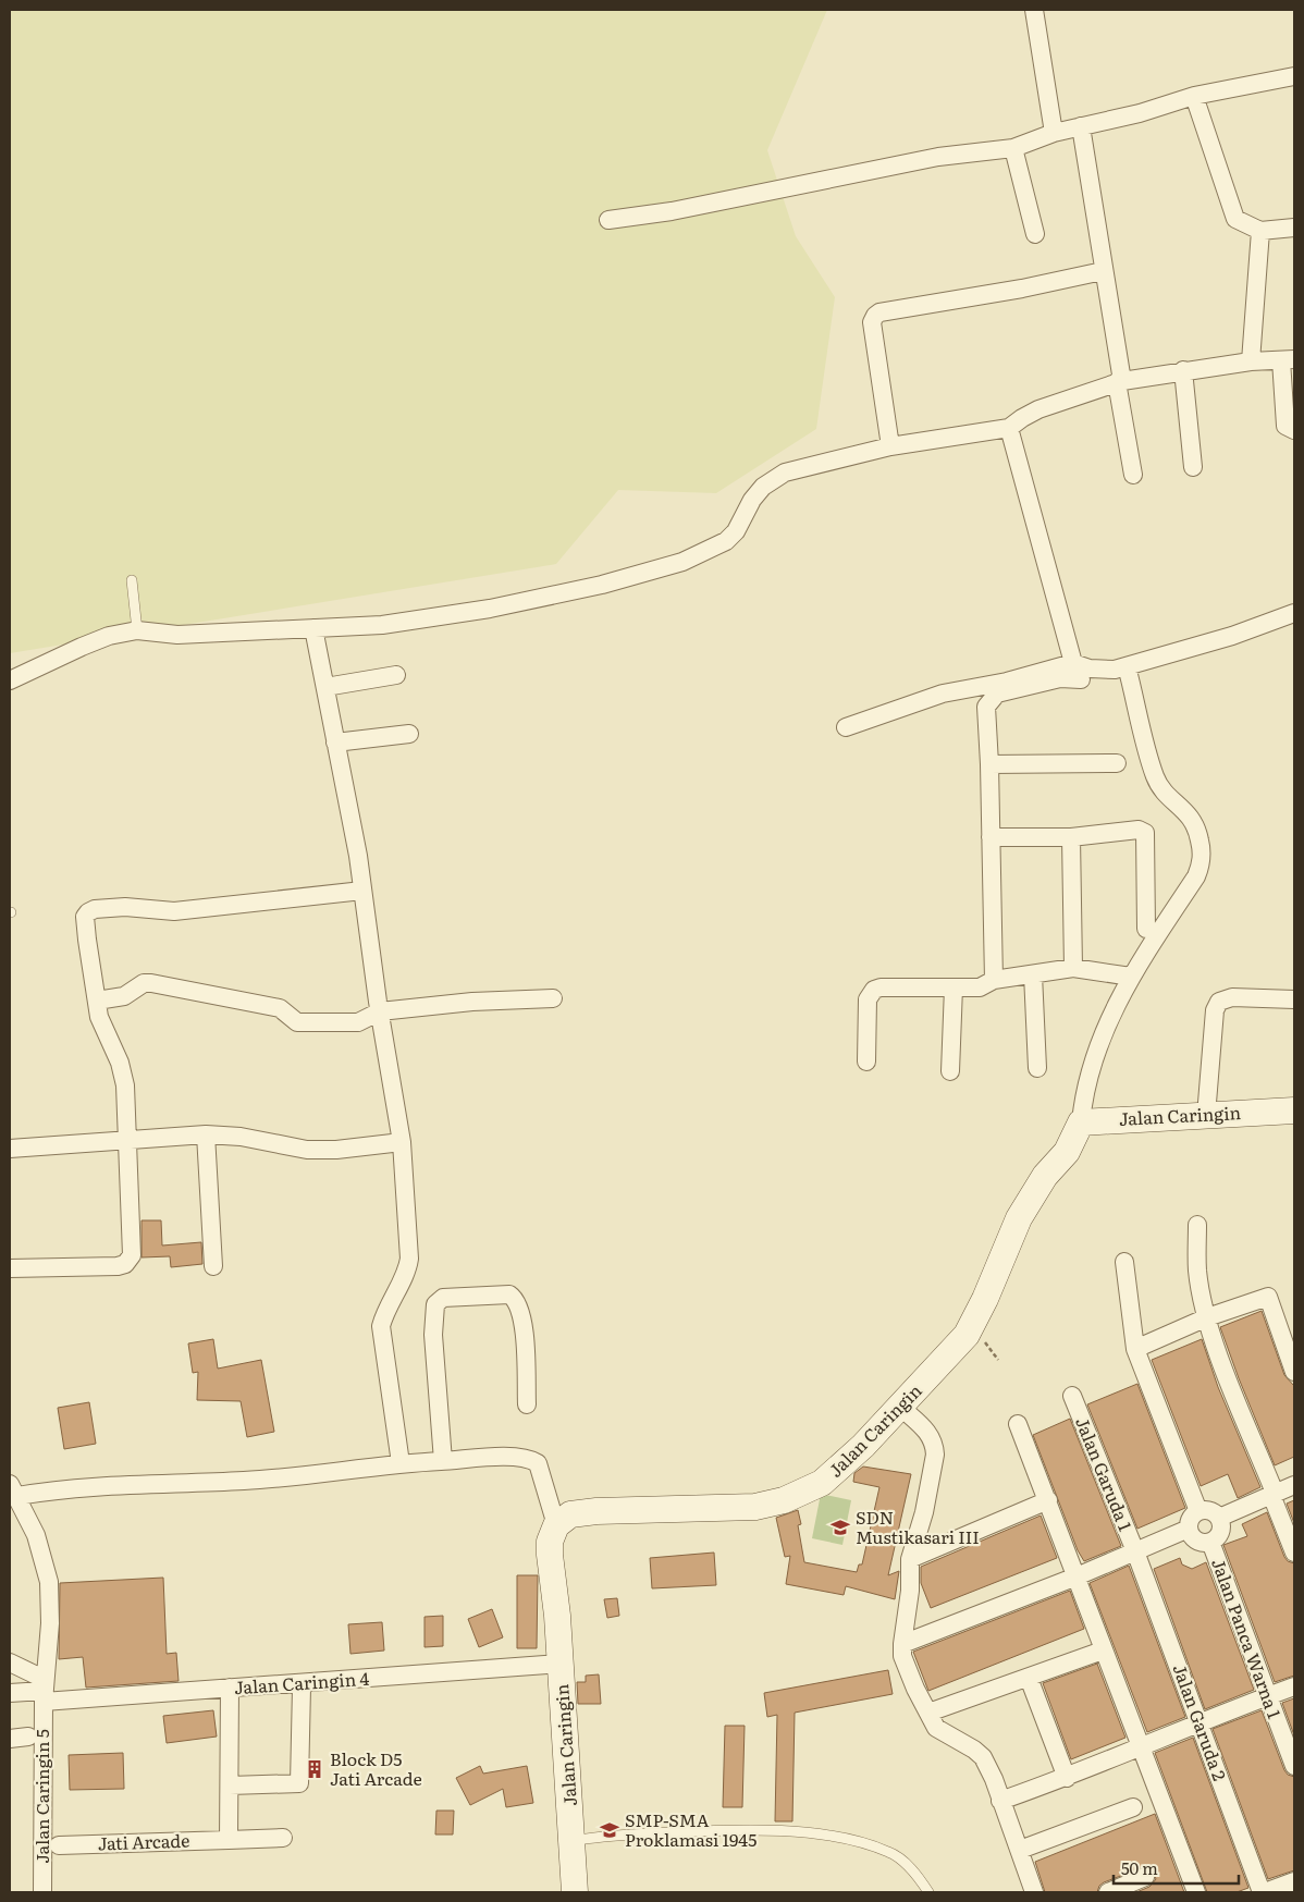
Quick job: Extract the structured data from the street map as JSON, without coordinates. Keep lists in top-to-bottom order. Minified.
{"streets":{"street":["Jalan Caringin","Jalan Garuda 1","Jalan Panca Warna 1","Jalan Caringin 4","Jalan Garuda 2","Jalan Caringin 5","Jati Arcade"]},"crossings":[["Jalan Caringin","Jalan Caringin 4"],["Jalan Garuda 1","Jalan Garuda 2"],["Jalan Caringin 4","Jalan Caringin 5"]],"places":{"school or university":["SDN Mustikasari III","SMP-SMA Proklamasi 1945"],"building":["Block D5 Jati Arcade"]},"scale_bar":"50 m"}
